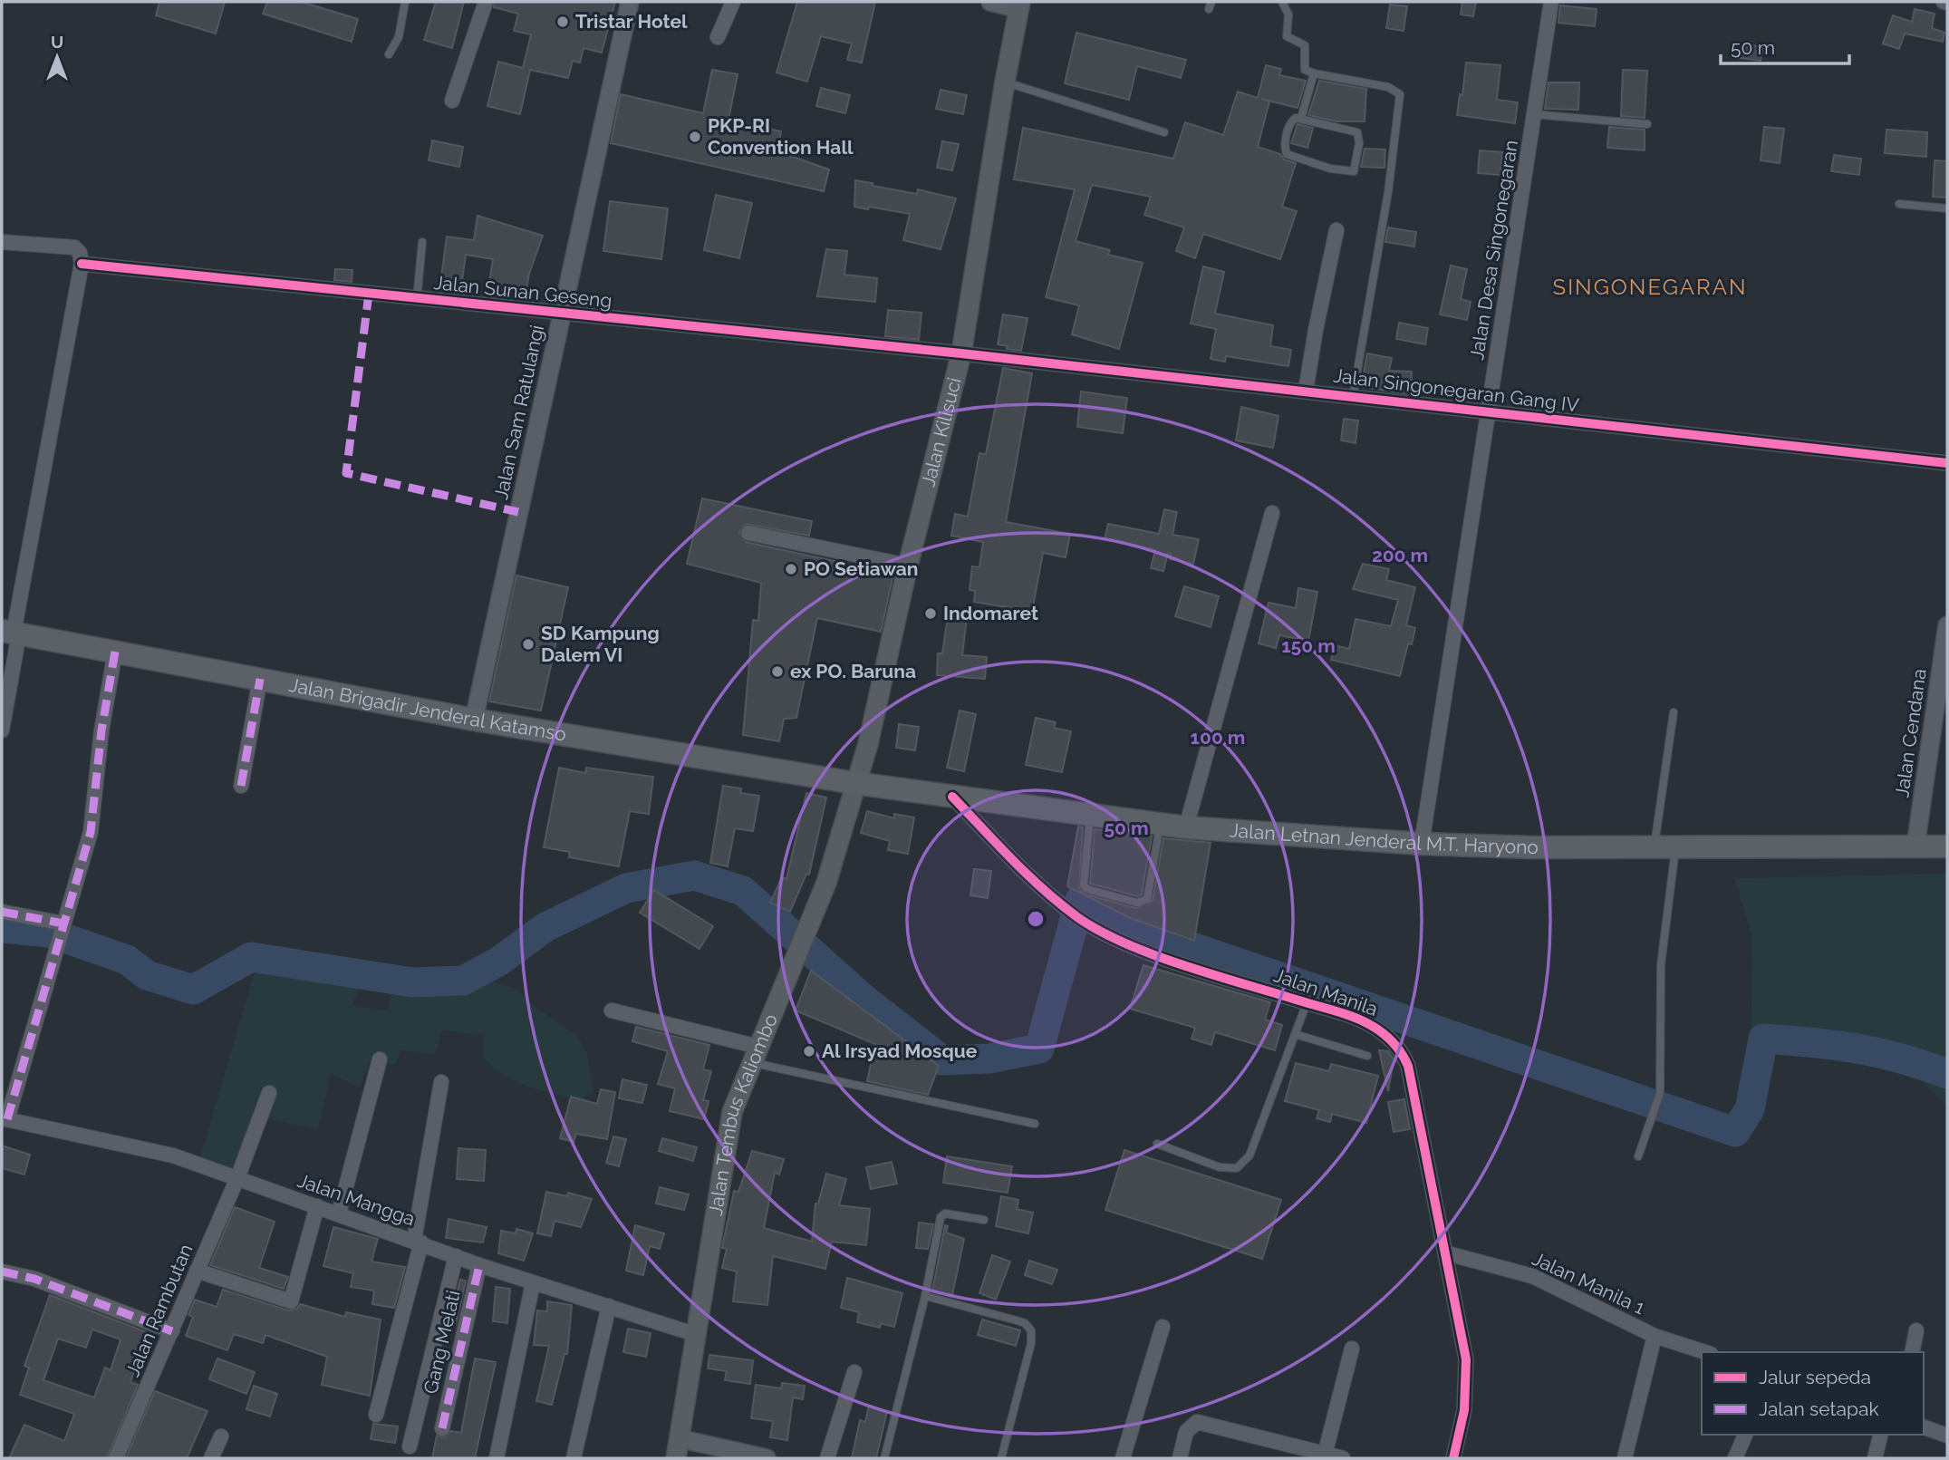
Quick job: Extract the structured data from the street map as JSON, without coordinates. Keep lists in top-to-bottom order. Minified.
{"streets":{"main road":["Jalan Kilisuci","Jalan Brigadir Jenderal Katamso","Jalan Letnan Jenderal M.T. Haryono","Jalan Tembus Kaliombo"],"street":["Jalan Desa Singonegaran","Jalan Sunan Geseng","Jalan Singonegaran Gang IV","Jalan Sam Ratulangi","Jalan Cendana","Jalan Manila","Jalan Mangga","Jalan Manila 1","Jalan Rambutan","Gang Melati"]},"crossings":[["Jalan Desa Singonegaran","Jalan Singonegaran Gang IV"],["Jalan Desa Singonegaran","Jalan Letnan Jenderal M.T. Haryono"],["Jalan Sunan Geseng","Jalan Singonegaran Gang IV"],["Jalan Sunan Geseng","Jalan Sam Ratulangi"],["Jalan Sunan Geseng","Jalan Kilisuci"],["Jalan Singonegaran Gang IV","Jalan Kilisuci"],["Jalan Sam Ratulangi","Jalan Brigadir Jenderal Katamso"],["Jalan Kilisuci","Jalan Brigadir Jenderal Katamso"],["Jalan Kilisuci","Jalan Letnan Jenderal M.T. Haryono"],["Jalan Kilisuci","Jalan Tembus Kaliombo"],["Jalan Brigadir Jenderal Katamso","Jalan Letnan Jenderal M.T. Haryono"],["Jalan Brigadir Jenderal Katamso","Jalan Tembus Kaliombo"],["Jalan Cendana","Jalan Letnan Jenderal M.T. Haryono"],["Jalan Letnan Jenderal M.T. Haryono","Jalan Manila"],["Jalan Letnan Jenderal M.T. Haryono","Jalan Tembus Kaliombo"],["Jalan Manila","Jalan Manila 1"],["Jalan Tembus Kaliombo","Jalan Mangga"],["Jalan Mangga","Jalan Rambutan"],["Jalan Mangga","Gang Melati"]],"districts":["SINGONEGARAN"],"places":["Tristar Hotel","PKP-RI Convention Hall","PO Setiawan","Indomaret","SD Kampung Dalem VI","ex PO. Baruna","Al Irsyad Mosque"],"legend":["Jalur sepeda","Jalan setapak"],"scale_bar":"50 m","north":"top","rings":["200 m","150 m","100 m","50 m"]}
